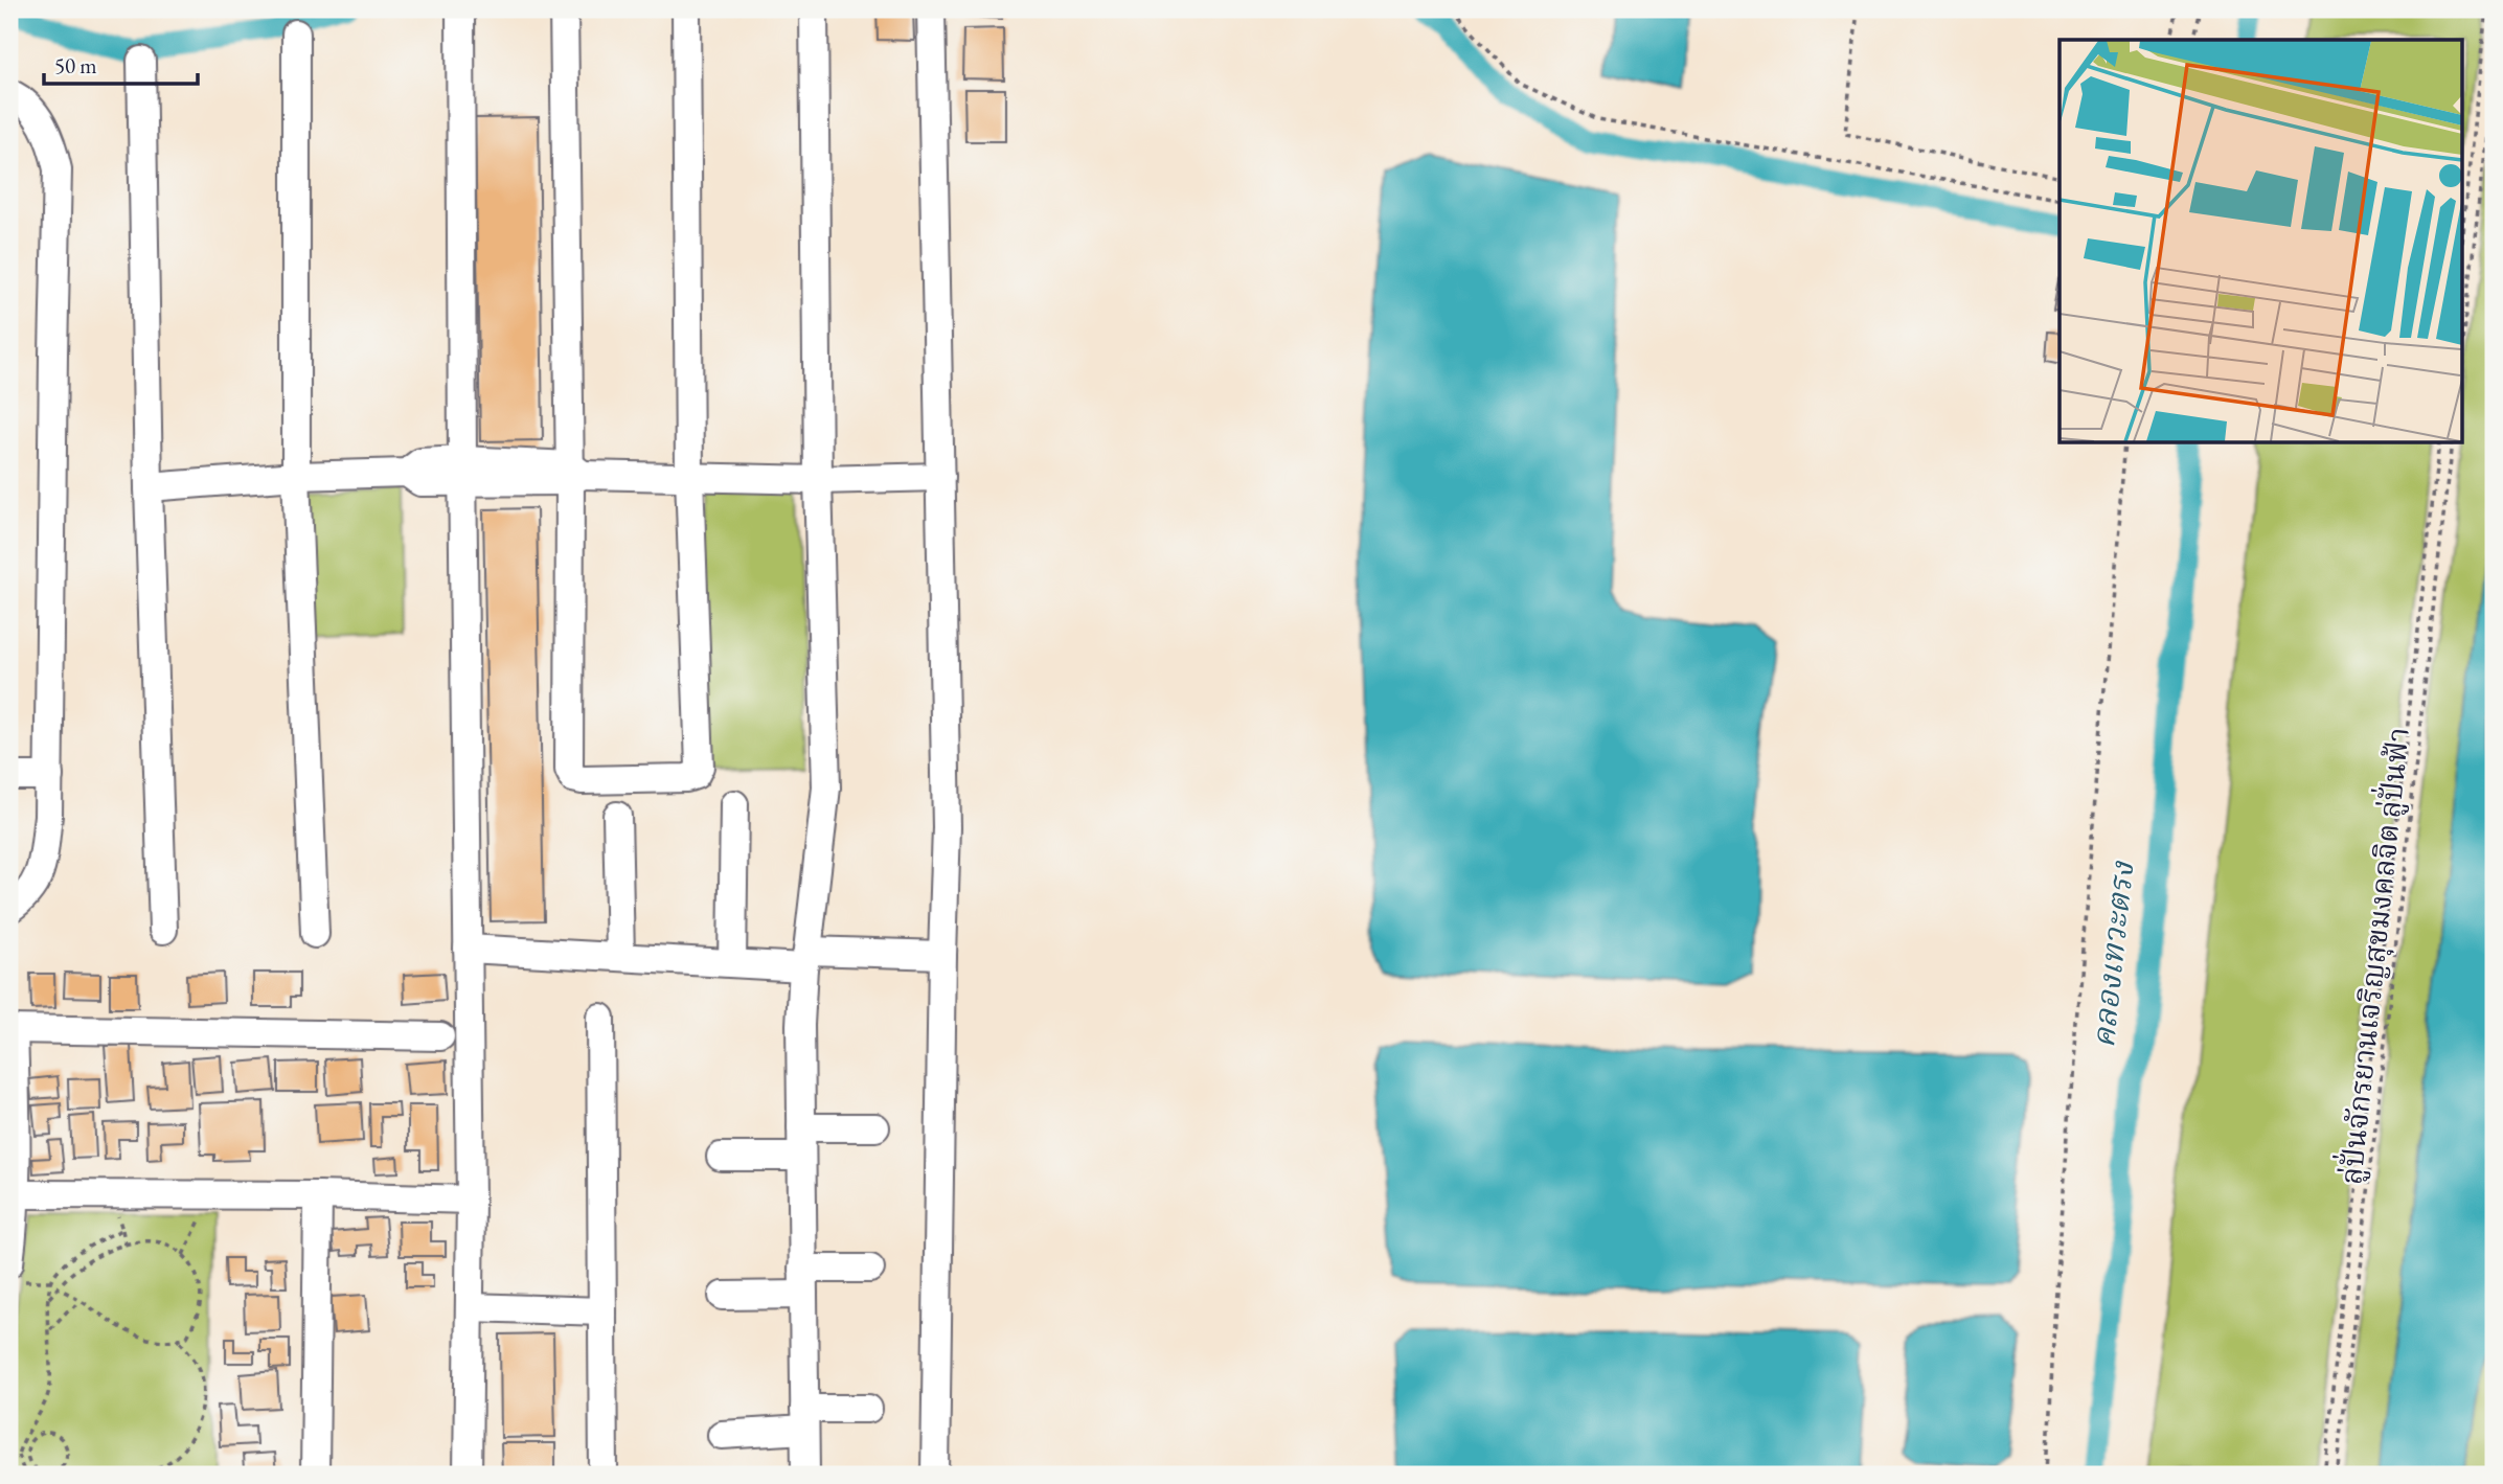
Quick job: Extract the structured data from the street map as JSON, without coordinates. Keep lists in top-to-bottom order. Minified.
{"streets":{"path":["ลู่ปั่นจักรยานเจริญสุขมงคลจิต ลู่ปั่นฟ้า"]},"water":["คลองเทวะตรง"],"scale_bar":"50 m"}
